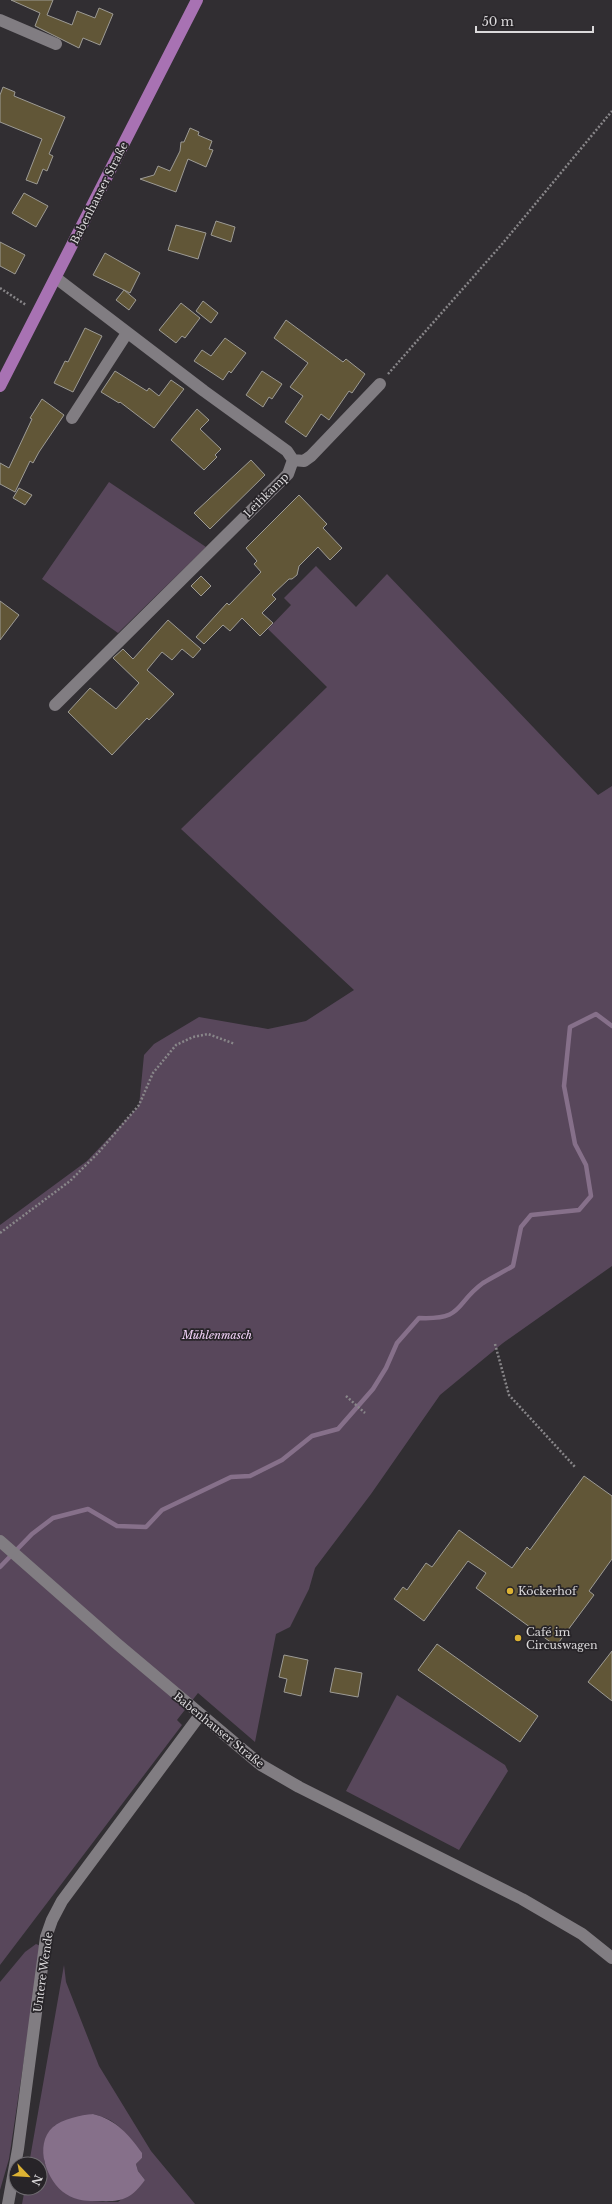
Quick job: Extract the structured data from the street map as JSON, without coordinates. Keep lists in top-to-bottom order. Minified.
{"streets":{"main road":["Babenhauser Straße"],"street":["Leihkamp","Untere Wende"]},"crossings":[["Babenhauser Straße","Leihkamp"],["Babenhauser Straße","Untere Wende"]],"parks":["Mühlenmasch"],"places":["Köckerhof","Café im Circuswagen"],"scale_bar":"50 m","north":"bottom right"}
